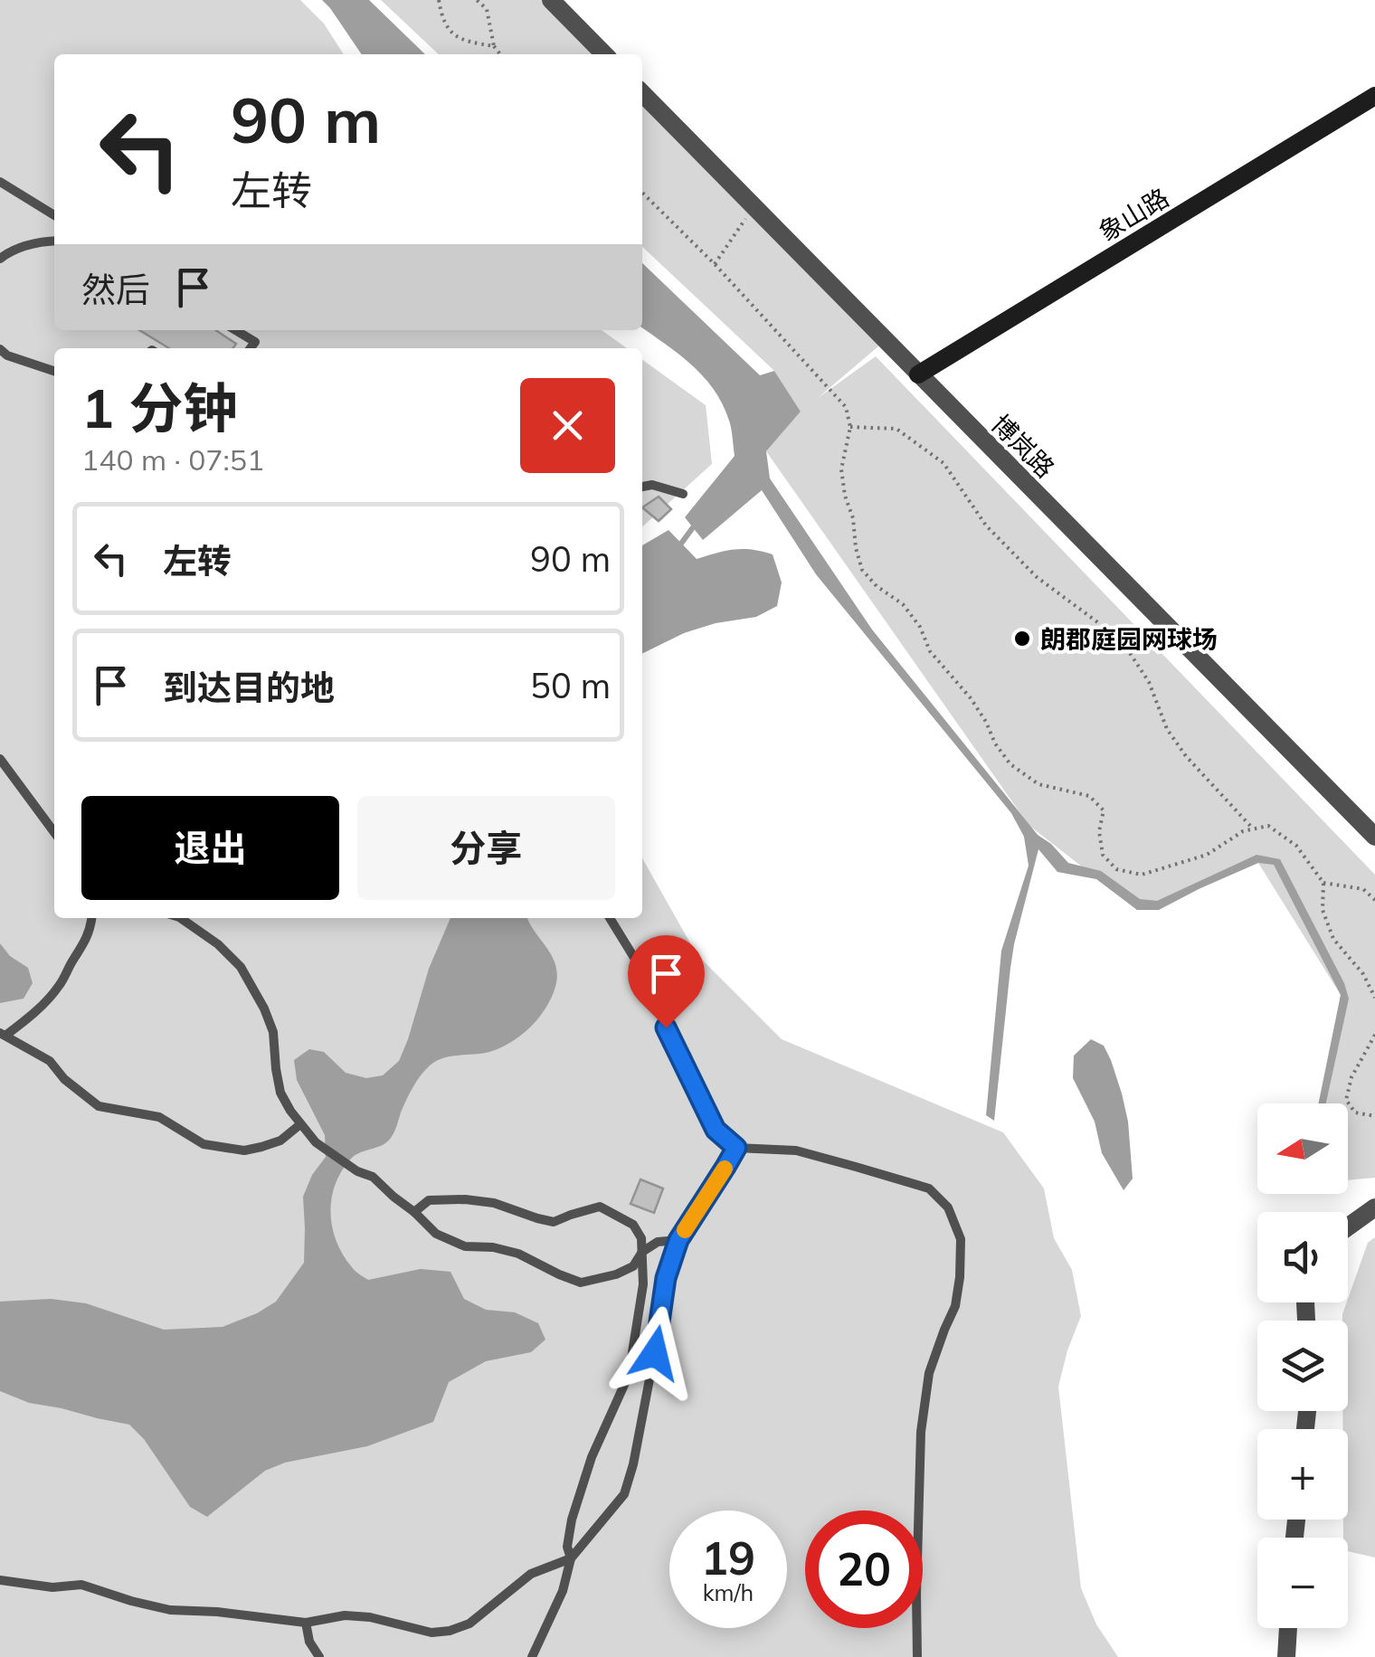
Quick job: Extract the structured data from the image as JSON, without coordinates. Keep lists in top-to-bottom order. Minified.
{"streets":{"main road":["象山路"],"street":["博岚路"]},"crossings":[["象山路","博岚路"]],"places":["朗郡庭园网球场"],"north":"left","page":{"turn":["90 m","左转"],"then":"然后","heading":["1 分钟","140 m · 07:51"],"list":[{"name":"左转","value":"90 m"},{"name":"到达目的地","value":"50 m"}],"buttons":["退出","分享"],"map_buttons":["+","−"],"speed":"19 km/h","limit":"20"}}
